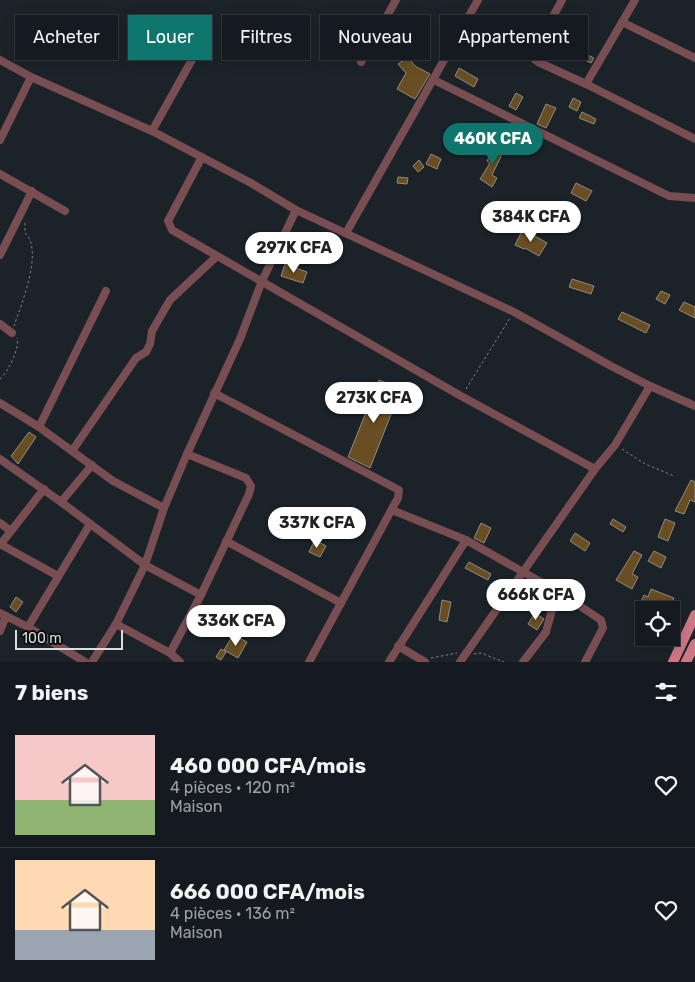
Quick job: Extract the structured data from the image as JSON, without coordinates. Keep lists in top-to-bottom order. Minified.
{"scale_bar":"100 m","page":{"chip":["Acheter","Louer","Filtres","Nouveau","Appartement"],"price":["460K CFA","384K CFA","297K CFA","273K CFA","337K CFA","666K CFA","336K CFA"],"scale":"100 m","heading":"7 biens","list":[{"name":"460 000 CFA/mois","note":"4 pièces · 120 m² · Maison"},{"name":"666 000 CFA/mois","note":"4 pièces · 136 m² · Maison"}]}}
